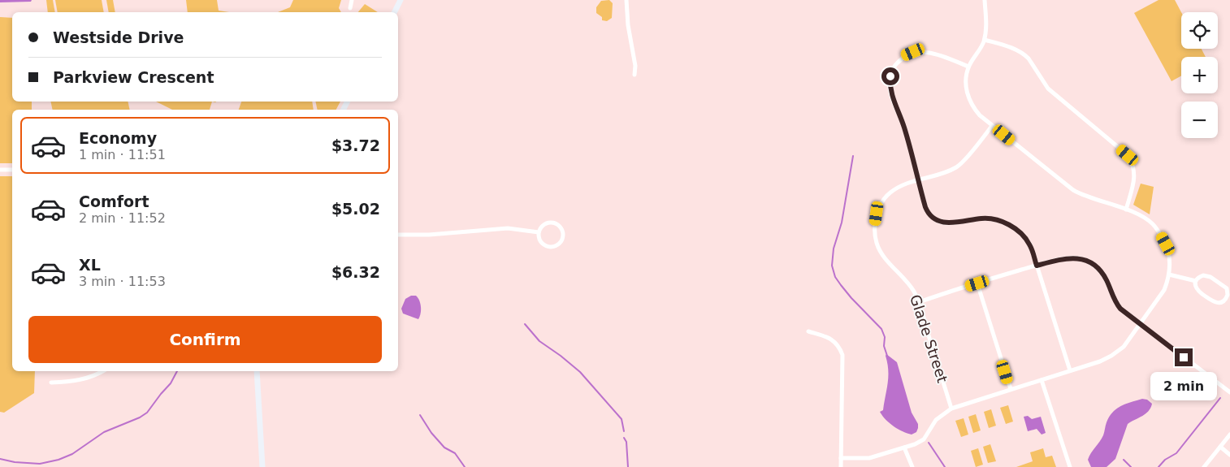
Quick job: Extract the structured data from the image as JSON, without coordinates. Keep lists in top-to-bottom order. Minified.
{"streets":{"street":["Glade Street"]},"page":{"map_buttons":["+","−"],"banner":["Westside Drive","Parkview Crescent"],"list":[{"name":"Economy","note":"1 min · 11:51","value":"$3.72"},{"name":"Comfort","note":"2 min · 11:52","value":"$5.02"},{"name":"XL","note":"3 min · 11:53","value":"$6.32"}],"buttons":"Confirm","bubble":"2 min"}}
